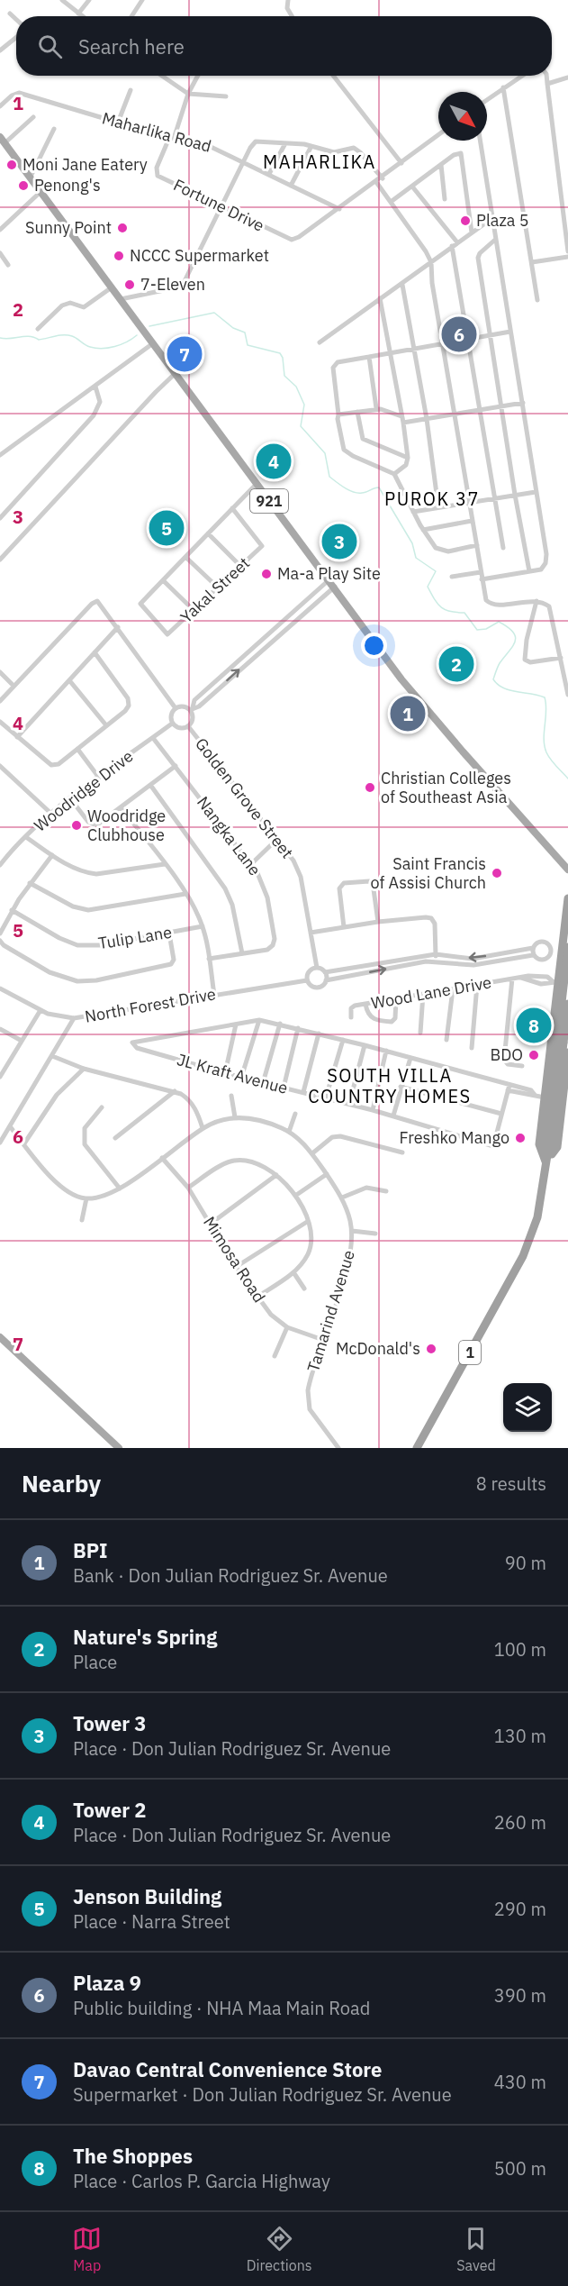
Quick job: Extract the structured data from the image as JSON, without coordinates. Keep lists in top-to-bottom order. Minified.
{"streets":{"highway":["1"],"main road":["921"],"street":["Maharlika Road","Fortune Drive","Yakal Street","Woodridge Drive","Golden Grove Street","Nangka Lane","Tulip Lane","Wood Lane Drive","North Forest Drive","JL Kraft Avenue","Mimosa Road","Tamarind Avenue"]},"crossings":[["Maharlika Road","Fortune Drive"],["Woodridge Drive","Golden Grove Street"],["Woodridge Drive","Nangka Lane"],["Golden Grove Street","North Forest Drive"],["Wood Lane Drive","1"],["Mimosa Road","Tamarind Avenue"]],"districts":["MAHARLIKA","PUROK 37","SOUTH VILLA COUNTRY HOMES"],"places":["Moni Jane Eatery","Penong's","Plaza 5","Sunny Point","NCCC Supermarket","7-Eleven","Ma-a Play Site","Christian Colleges of Southeast Asia","Woodridge Clubhouse","Saint Francis of Assisi Church","BDO","Freshko Mango","McDonald's"],"north":"bottom right","page":{"search":"Search here","pins":["6","7","4","5","3","2","1","8"],"heading":["Nearby","8 results"],"list":[{"mark":"1","name":"BPI","note":"Bank · Don Julian Rodriguez Sr. Avenue","value":"90 m"},{"mark":"2","name":"Nature's Spring","note":"Place","value":"100 m"},{"mark":"3","name":"Tower 3","note":"Place · Don Julian Rodriguez Sr. Avenue","value":"130 m"},{"mark":"4","name":"Tower 2","note":"Place · Don Julian Rodriguez Sr. Avenue","value":"260 m"},{"mark":"5","name":"Jenson Building","note":"Place · Narra Street","value":"290 m"},{"mark":"6","name":"Plaza 9","note":"Public building · NHA Maa Main Road","value":"390 m"},{"mark":"7","name":"Davao Central Convenience Store","note":"Supermarket · Don Julian Rodriguez Sr. Avenue","value":"430 m"},{"mark":"8","name":"The Shoppes","note":"Place · Carlos P. Garcia Highway","value":"500 m"}],"nav":["Map","Directions","Saved"]},"grid":{"rows":["1","2","3","4","5","6","7"]}}
